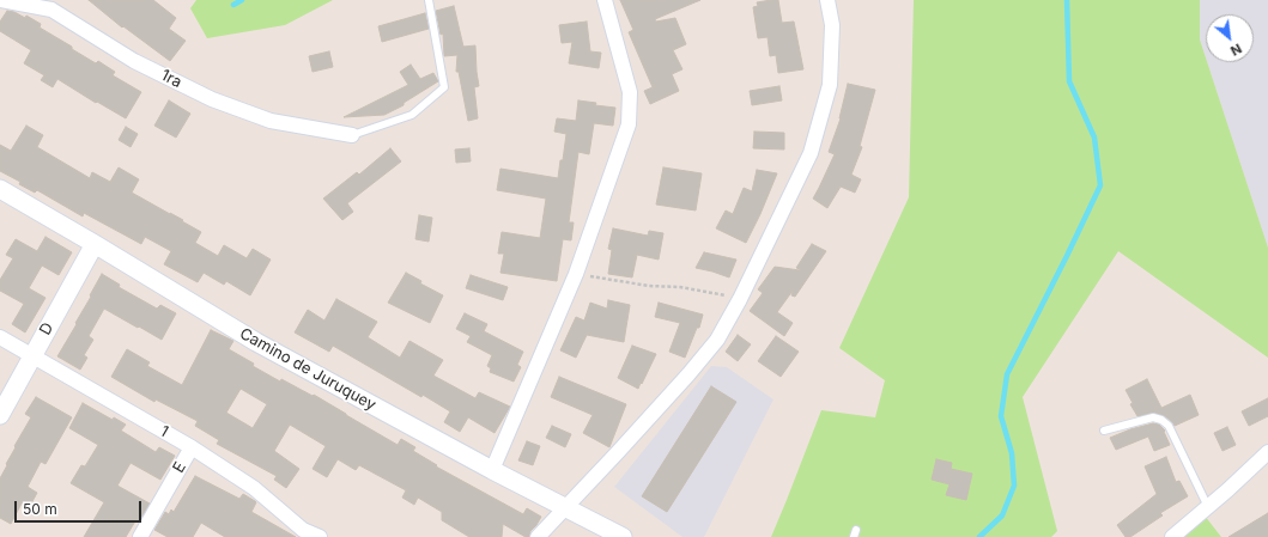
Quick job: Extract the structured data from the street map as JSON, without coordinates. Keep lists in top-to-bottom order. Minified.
{"streets":{"street":["1ra","D","Camino de Juruquey","1","E"]},"crossings":[["D","Camino de Juruquey"],["D","1"],["1","E"]],"scale_bar":"50 m","north":"bottom right"}
